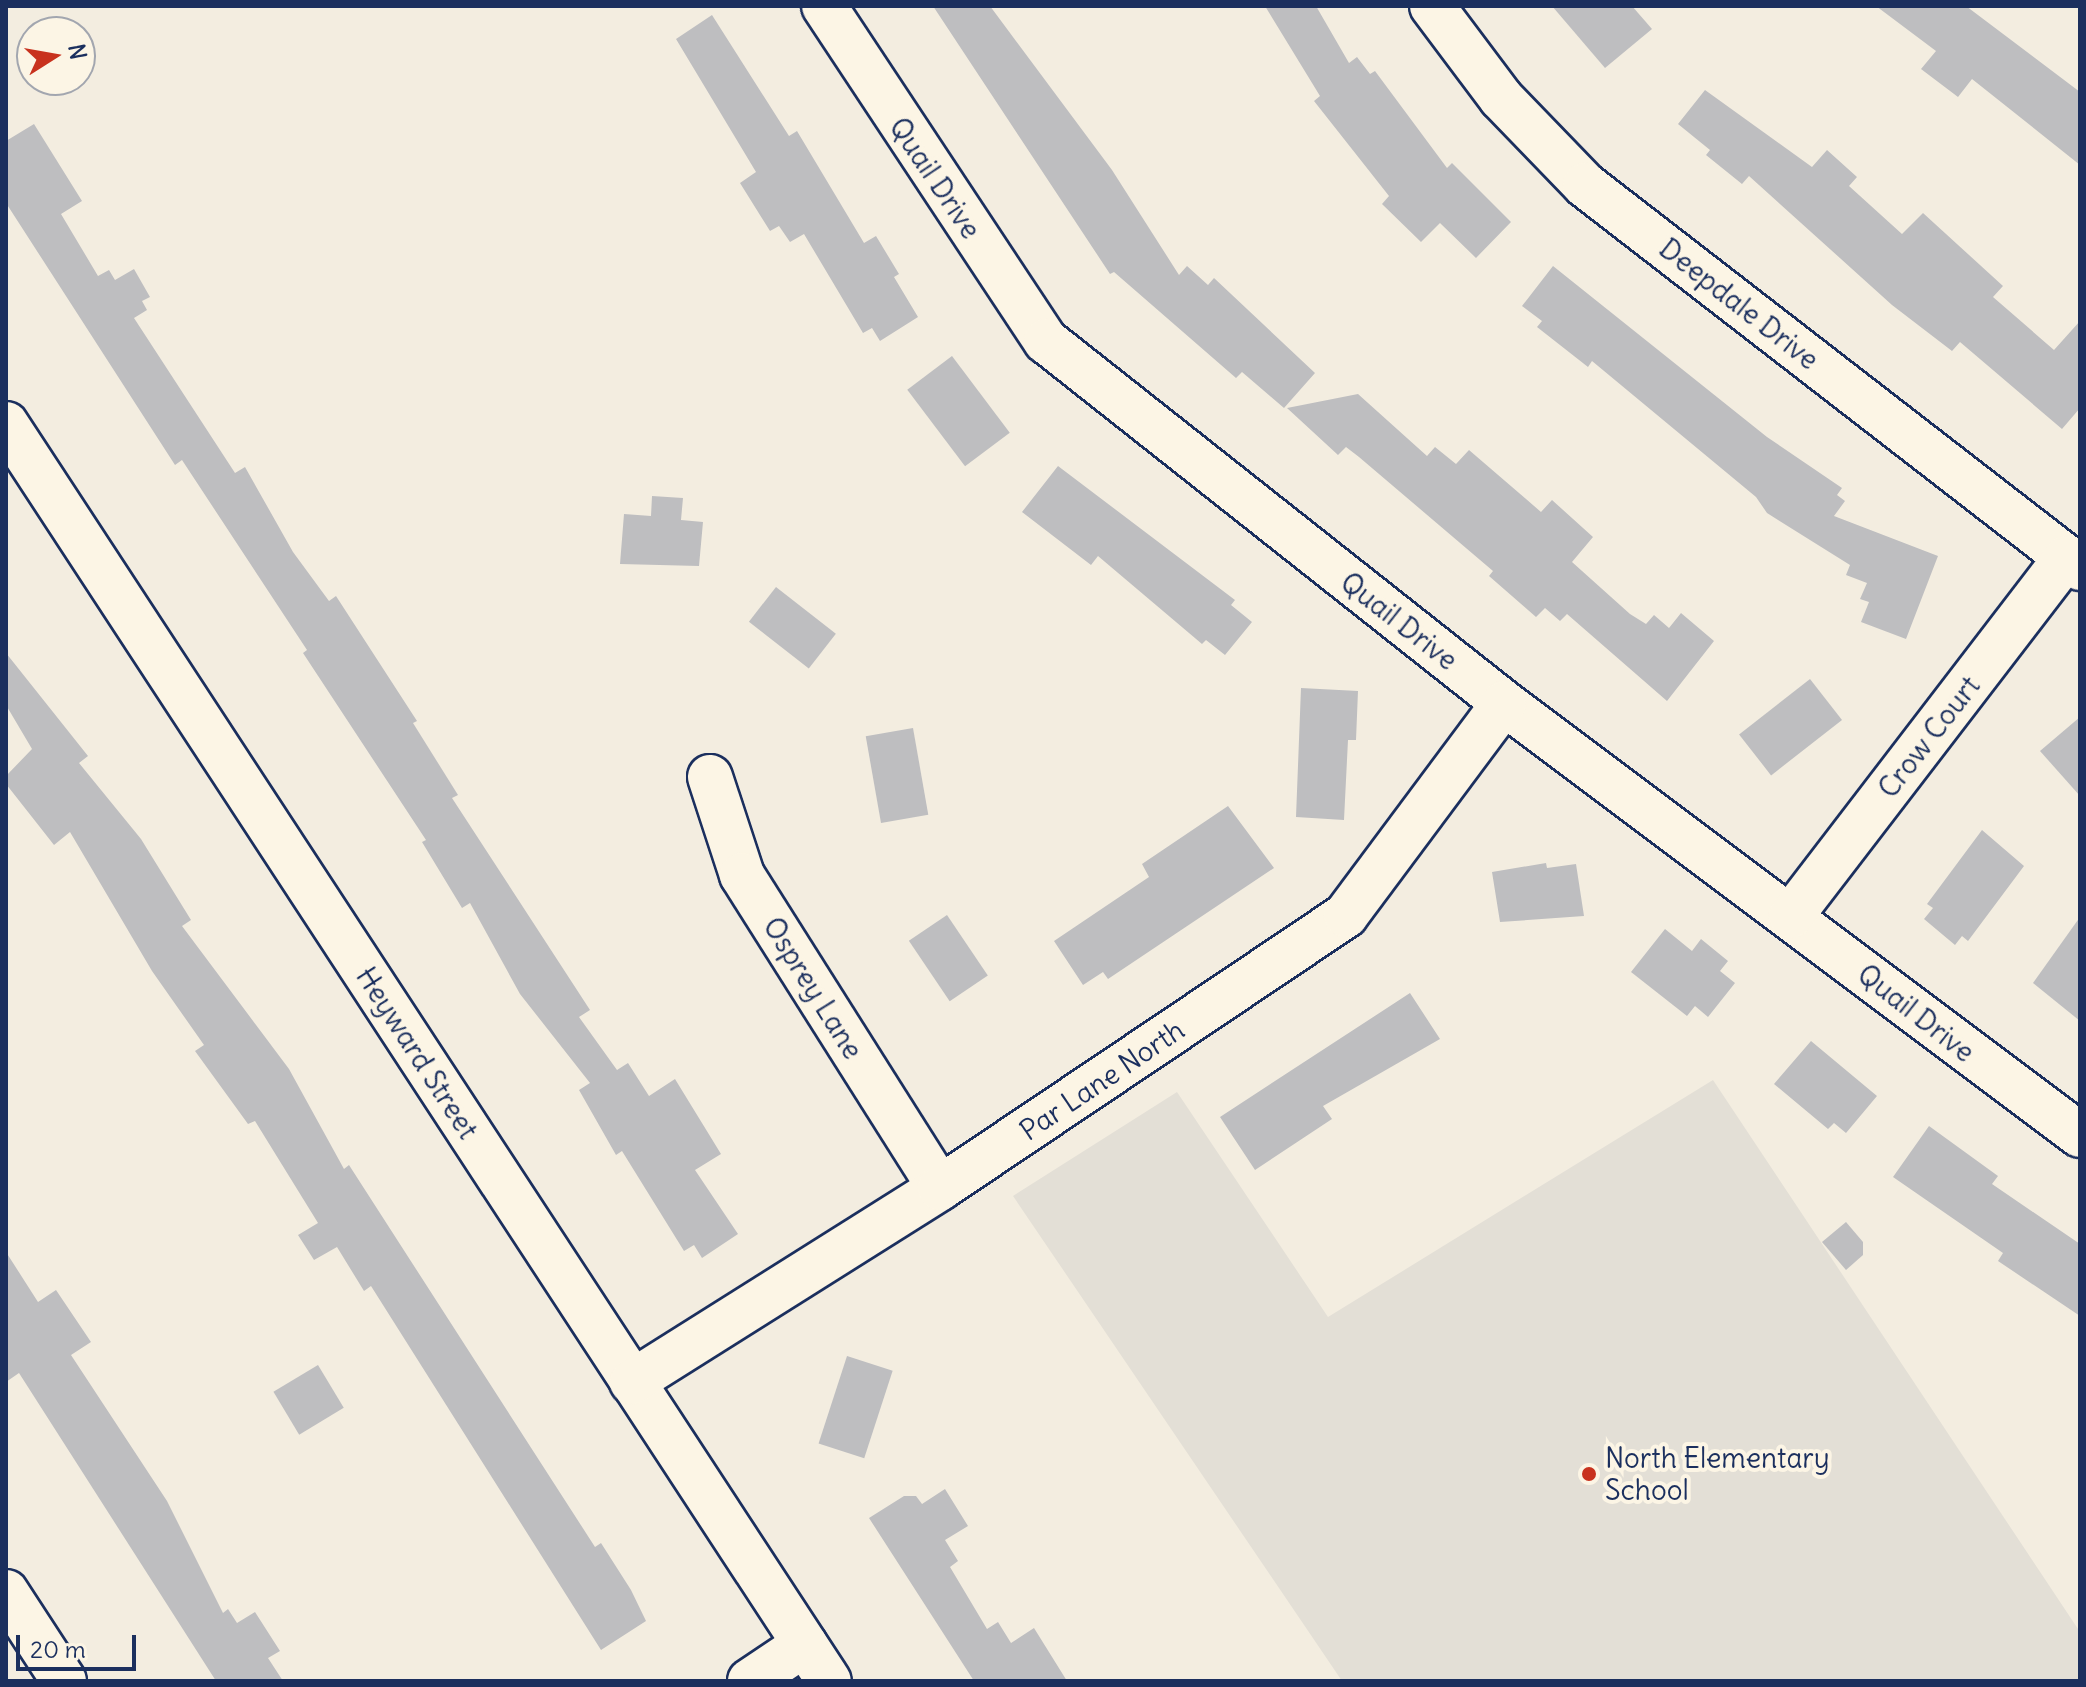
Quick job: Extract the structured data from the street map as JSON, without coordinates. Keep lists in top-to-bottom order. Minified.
{"streets":{"street":["Quail Drive","Deepdale Drive","Crow Court","Osprey Lane","Heyward Street","Par Lane North"]},"crossings":[["Quail Drive","Crow Court"],["Quail Drive","Par Lane North"],["Deepdale Drive","Crow Court"],["Osprey Lane","Par Lane North"],["Heyward Street","Par Lane North"]],"places":["North Elementary School"],"scale_bar":"20 m","north":"right"}
